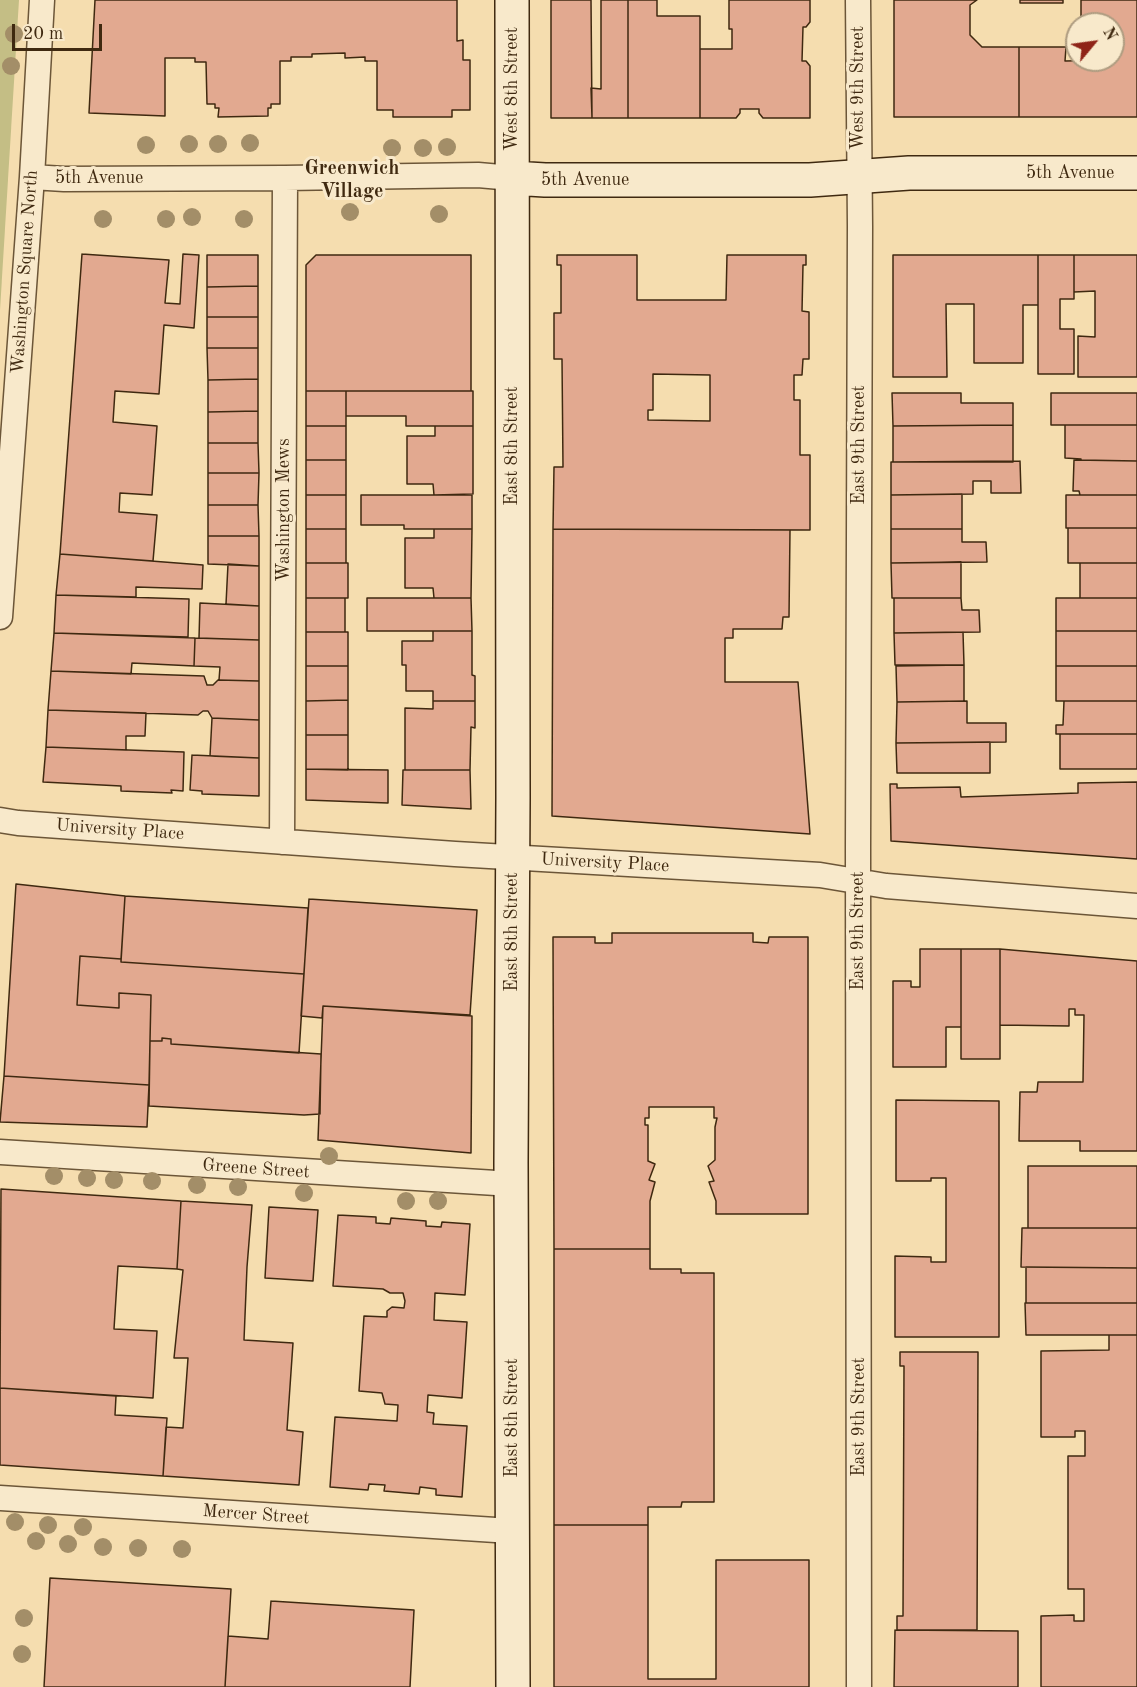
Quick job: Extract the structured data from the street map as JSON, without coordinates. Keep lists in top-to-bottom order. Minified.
{"streets":{"main road":["West 8th Street","5th Avenue","East 8th Street"],"street":["West 9th Street","Washington Square North","East 9th Street","Washington Mews","University Place","Greene Street","Mercer Street"]},"crossings":[["West 9th Street","5th Avenue"],["West 9th Street","East 9th Street"],["West 8th Street","5th Avenue"],["West 8th Street","East 8th Street"],["5th Avenue","Washington Square North"],["5th Avenue","East 9th Street"],["5th Avenue","East 8th Street"],["5th Avenue","Washington Mews"],["East 9th Street","University Place"],["East 8th Street","University Place"],["East 8th Street","Greene Street"],["East 8th Street","Mercer Street"],["Washington Mews","University Place"]],"districts":["Greenwich Village"],"scale_bar":"20 m","north":"top right"}
